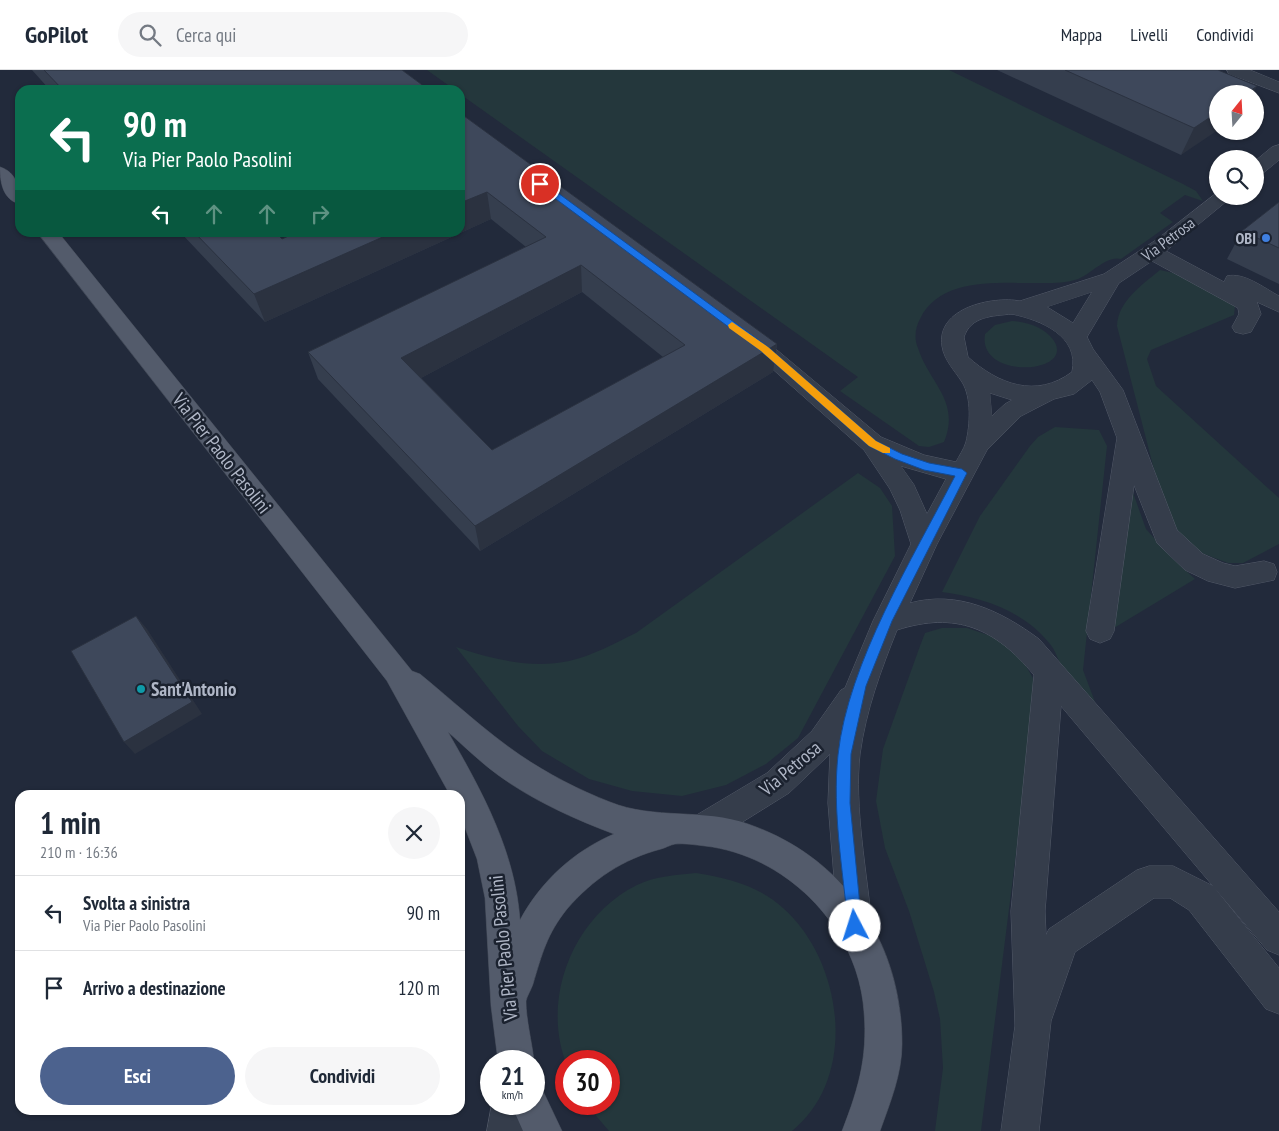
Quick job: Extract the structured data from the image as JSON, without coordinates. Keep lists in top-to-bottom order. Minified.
{"streets":{"main road":["Via Pier Paolo Pasolini"],"street":["Via Petrosa"]},"crossings":[["Via Petrosa","Via Pier Paolo Pasolini"]],"places":["OBI","Sant'Antonio"],"north":"top","page":{"header":"GoPilot","search":"Cerca qui","nav":["Mappa","Livelli","Condividi"],"turn":["90 m","Via Pier Paolo Pasolini"],"heading":["1 min","210 m · 16:36"],"list":[{"name":"Svolta a sinistra","note":"Via Pier Paolo Pasolini","value":"90 m"},{"name":"Arrivo a destinazione","value":"120 m"}],"buttons":["Esci","Condividi"],"speed":"21 km/h","limit":"30"}}
